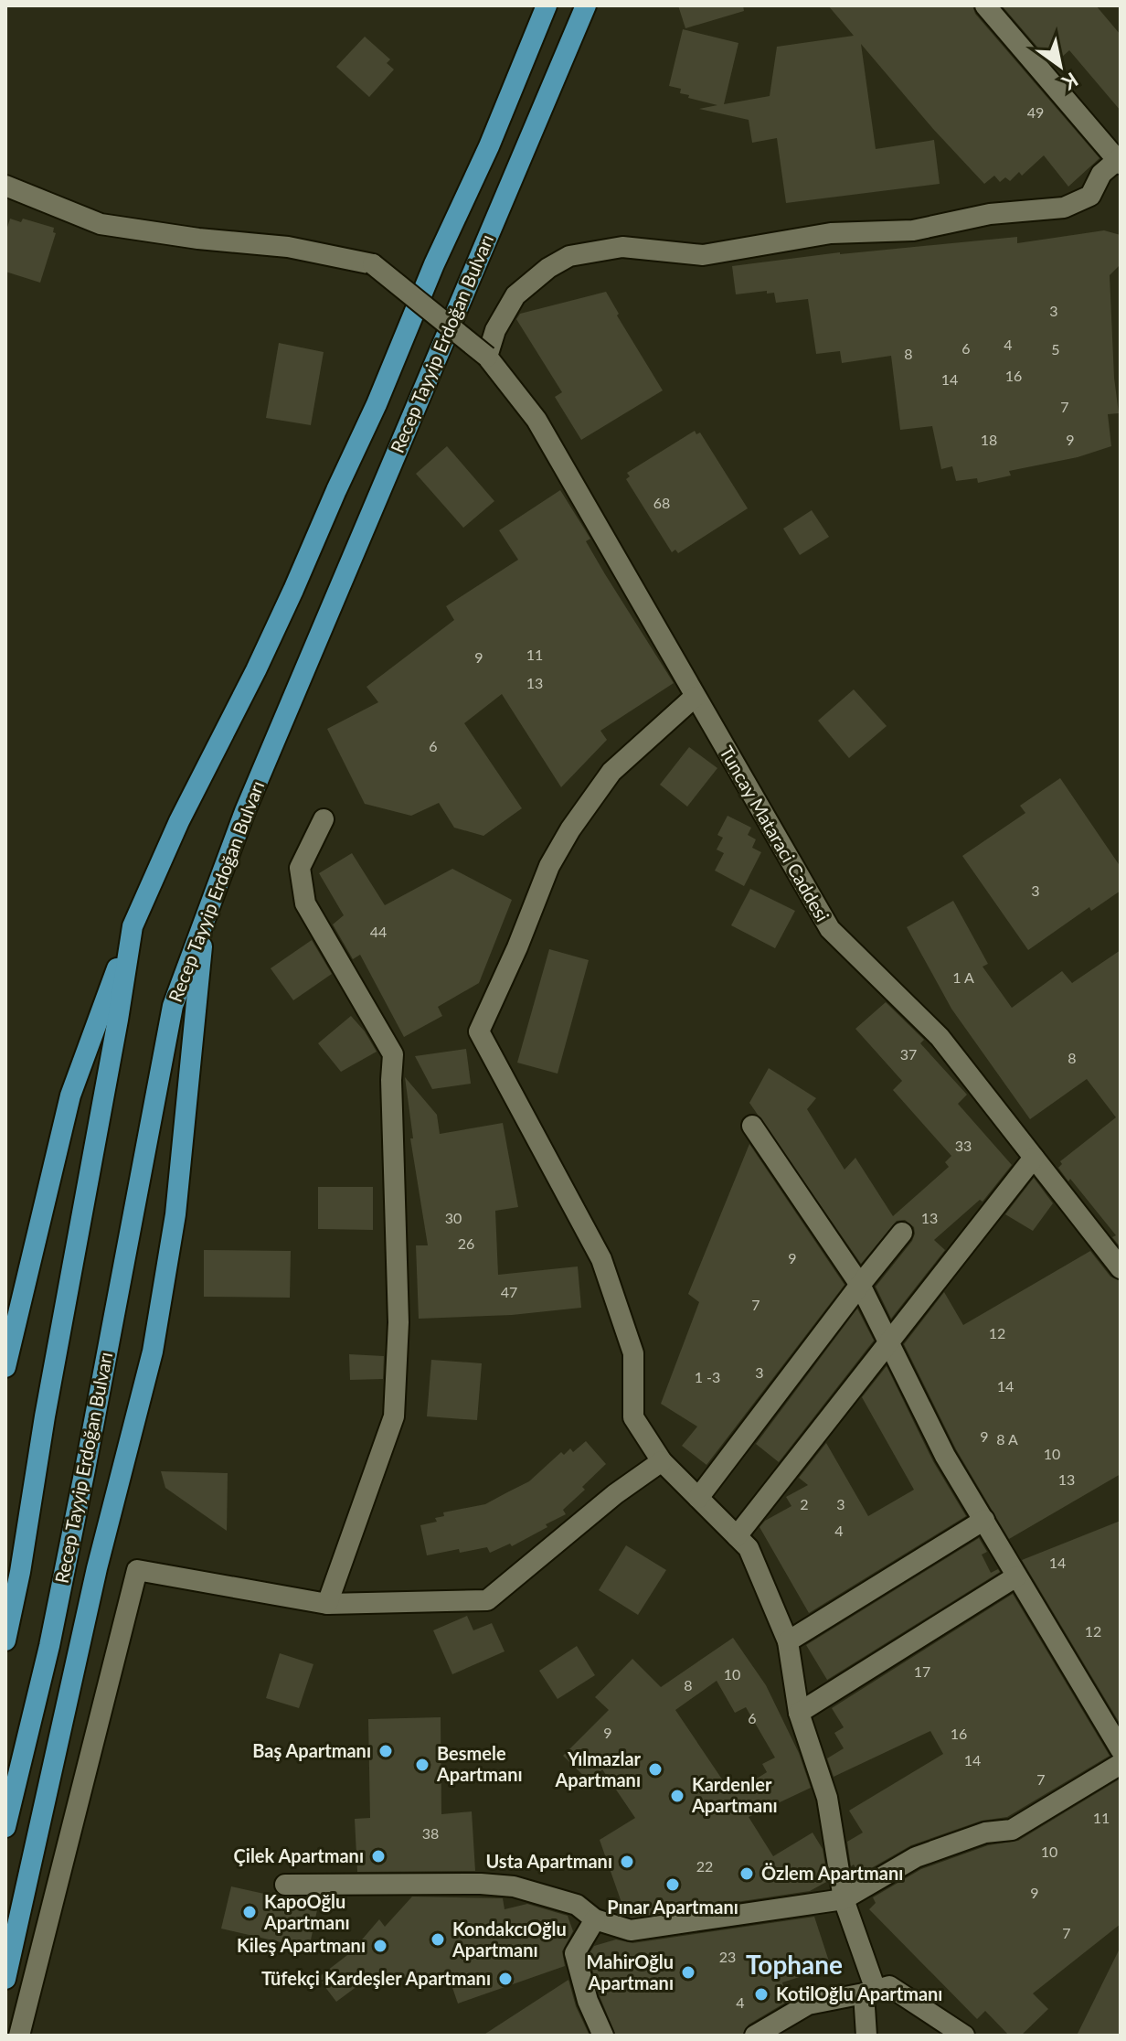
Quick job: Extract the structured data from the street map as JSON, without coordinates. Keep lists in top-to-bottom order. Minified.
{"streets":{"main road":["Recep Tayyip Erdoğan Bulvarı"],"street":["Tuncay Mataraci Caddesi"]},"districts":["Tophane"],"places":["Baş Apartmanı","Besmele Apartmanı","Yılmazlar Apartmanı","Kardenler Apartmanı","Çilek Apartmanı","Usta Apartmanı","Özlem Apartmanı","Pınar Apartmanı","KapoOğlu Apartmanı","KondakcıOğlu Apartmanı","Kileş Apartmanı","MahirOğlu Apartmanı","Tüfekçi Kardeşler Apartmanı","KotilOğlu Apartmanı"],"house_numbers":["49","3","4","6","5","8","16","14","7","18","9","68","11","9","13","6","3","44","1 A","37","8","33","30","13","26","9","47","7","12","3","1 -3","14","9","8 A","10","13","2","3","4","14","12","17","10","8","6","9","16","14","7","11","38","10","22","9","7","23","4"],"north":"bottom right"}
